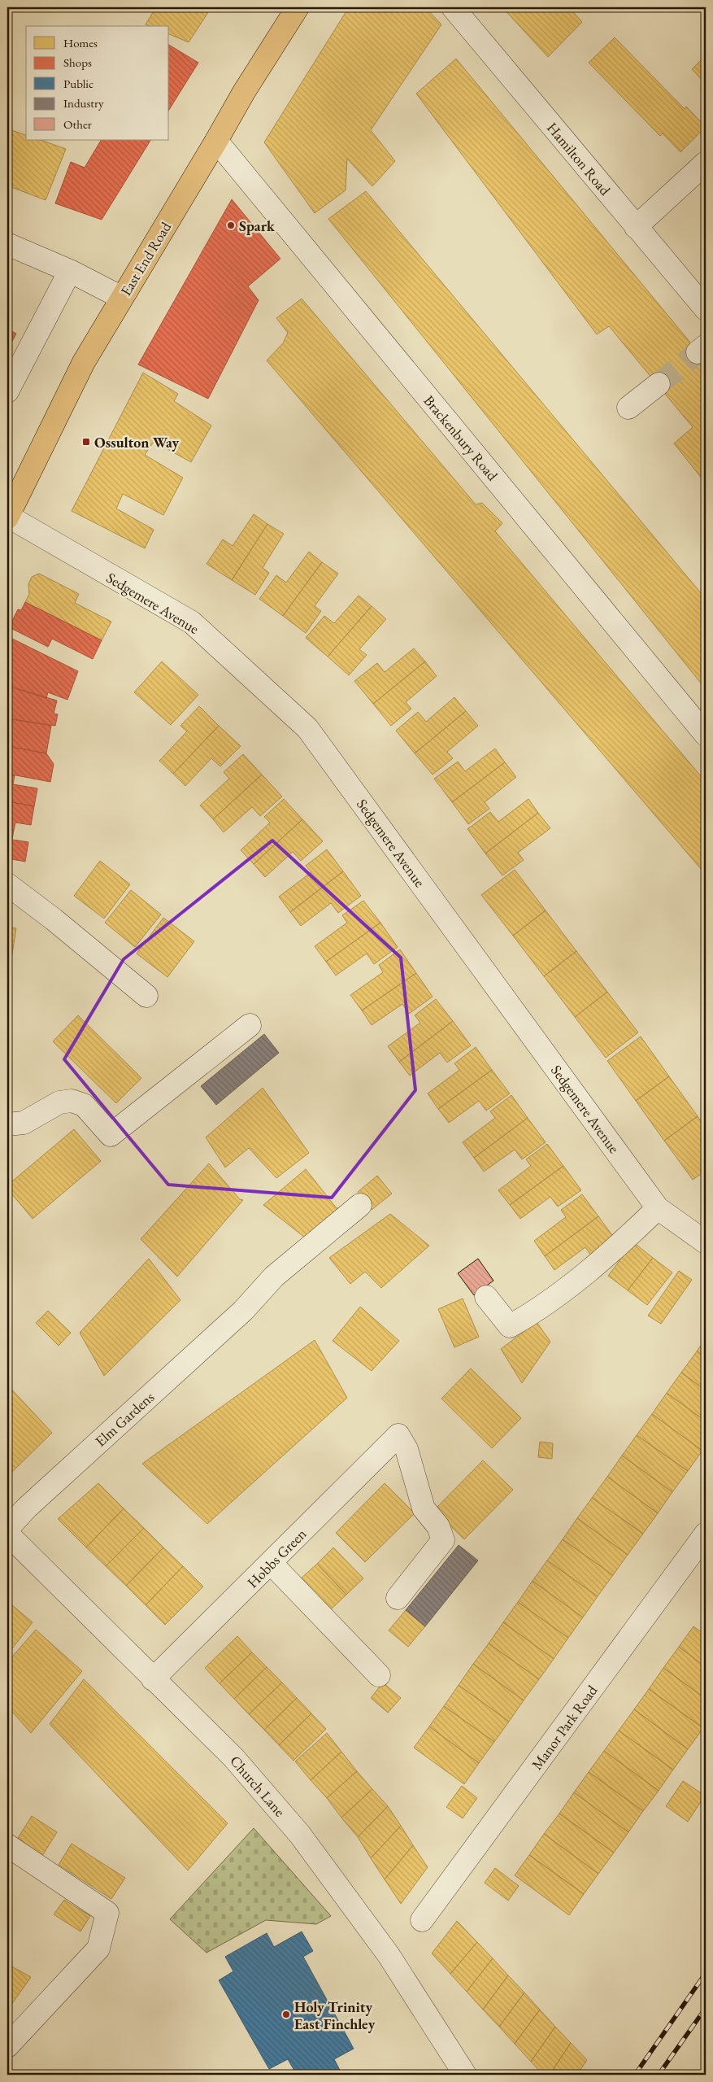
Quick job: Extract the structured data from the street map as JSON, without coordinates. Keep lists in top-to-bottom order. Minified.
{"streets":{"main road":["East End Road"],"street":["Hamilton Road","Brackenbury Road","Sedgemere Avenue","Elm Gardens","Hobbs Green","Manor Park Road","Church Lane"]},"crossings":[["East End Road","Brackenbury Road"],["East End Road","Sedgemere Avenue"],["Hobbs Green","Church Lane"]],"places":{"other":["Spark","Holy Trinity East Finchley"],"transit":["Ossulton Way"]},"legend":["Homes","Shops","Public","Industry","Other"]}
